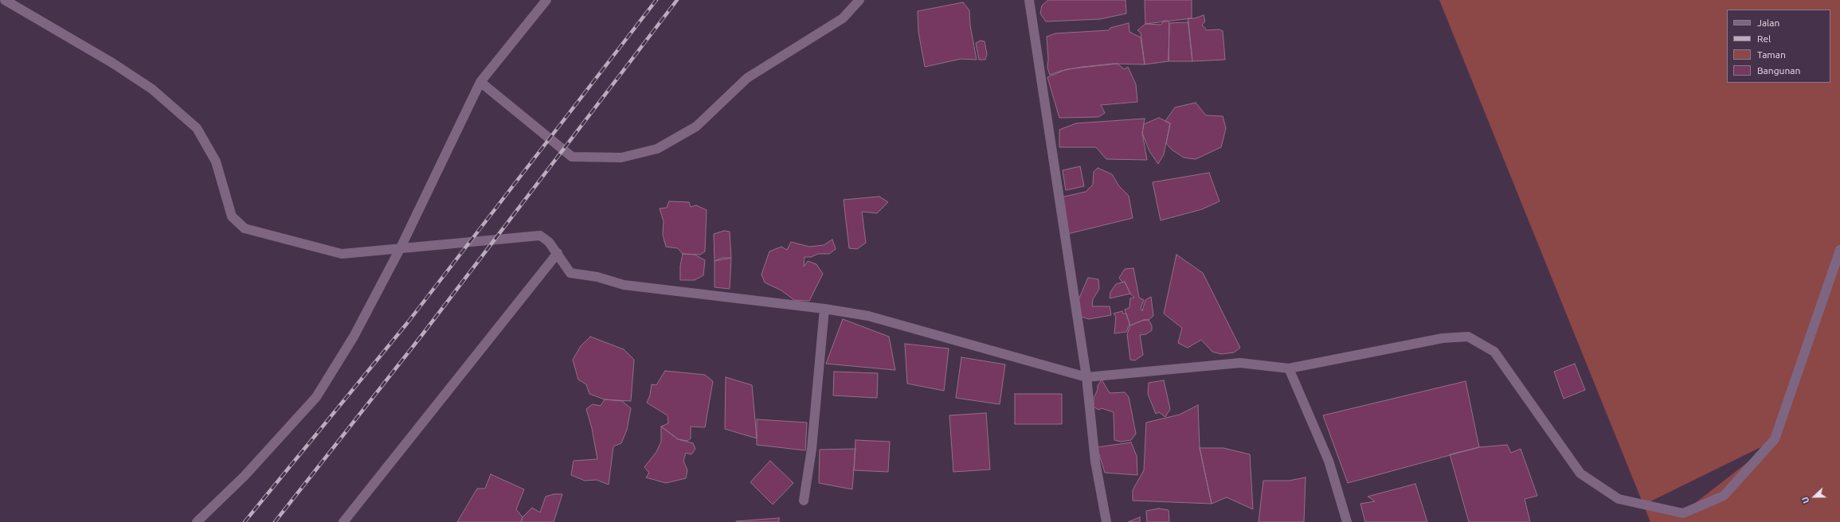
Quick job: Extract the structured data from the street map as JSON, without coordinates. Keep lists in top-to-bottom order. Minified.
{"legend":["Jalan","Rel","Taman","Bangunan"],"north":"left"}
